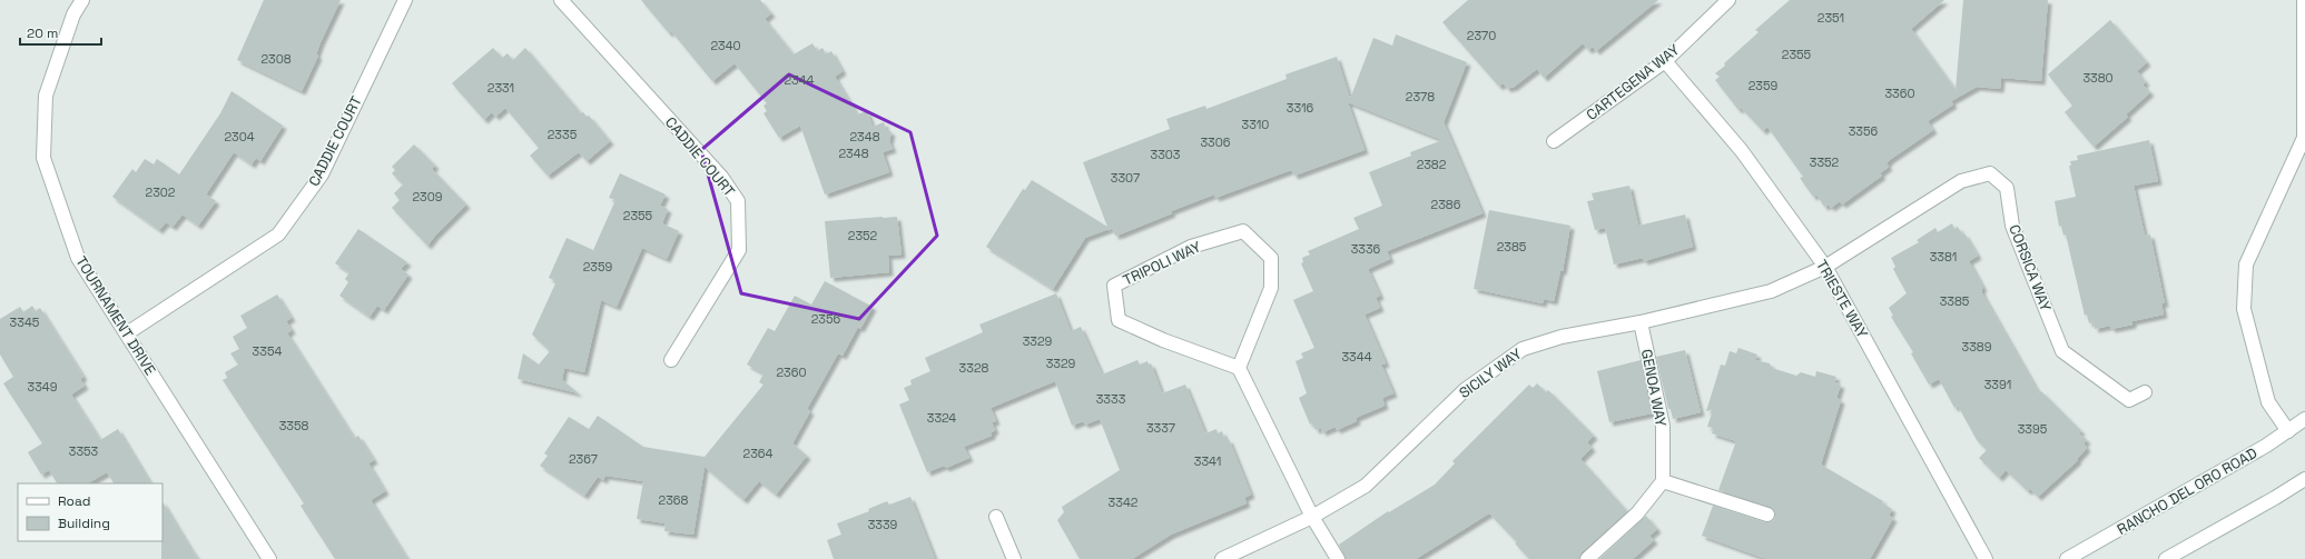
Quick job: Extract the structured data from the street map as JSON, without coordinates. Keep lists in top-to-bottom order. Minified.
{"streets":{"street":["CARTEGENA WAY","CADDIE COURT","TRIPOLI WAY","CORSICA WAY","TRIESTE WAY","TOURNAMENT DRIVE","SICILY WAY","GENOA WAY","RANCHO DEL ORO ROAD"]},"crossings":[["CARTEGENA WAY","TRIESTE WAY"],["CADDIE COURT","TOURNAMENT DRIVE"],["CORSICA WAY","TRIESTE WAY"],["CORSICA WAY","SICILY WAY"],["TRIESTE WAY","SICILY WAY"],["SICILY WAY","GENOA WAY"]],"house_numbers":["2351","2370","2340","2355","2308","3380","2344","2359","2331","3360","2378","3316","3310","3356","2335","2304","2348","3306","2348","3303","3352","2382","3307","2302","2309","2386","2355","2352","2385","3336","3381","2359","3385","2356","3345","3329","3389","3354","3344","3329","3328","2360","3391","3349","3333","3324","3358","3337","3395","3353","2364","2367","3341","2368","3342","3339"],"legend":["Road","Building"],"scale_bar":"20 m"}
